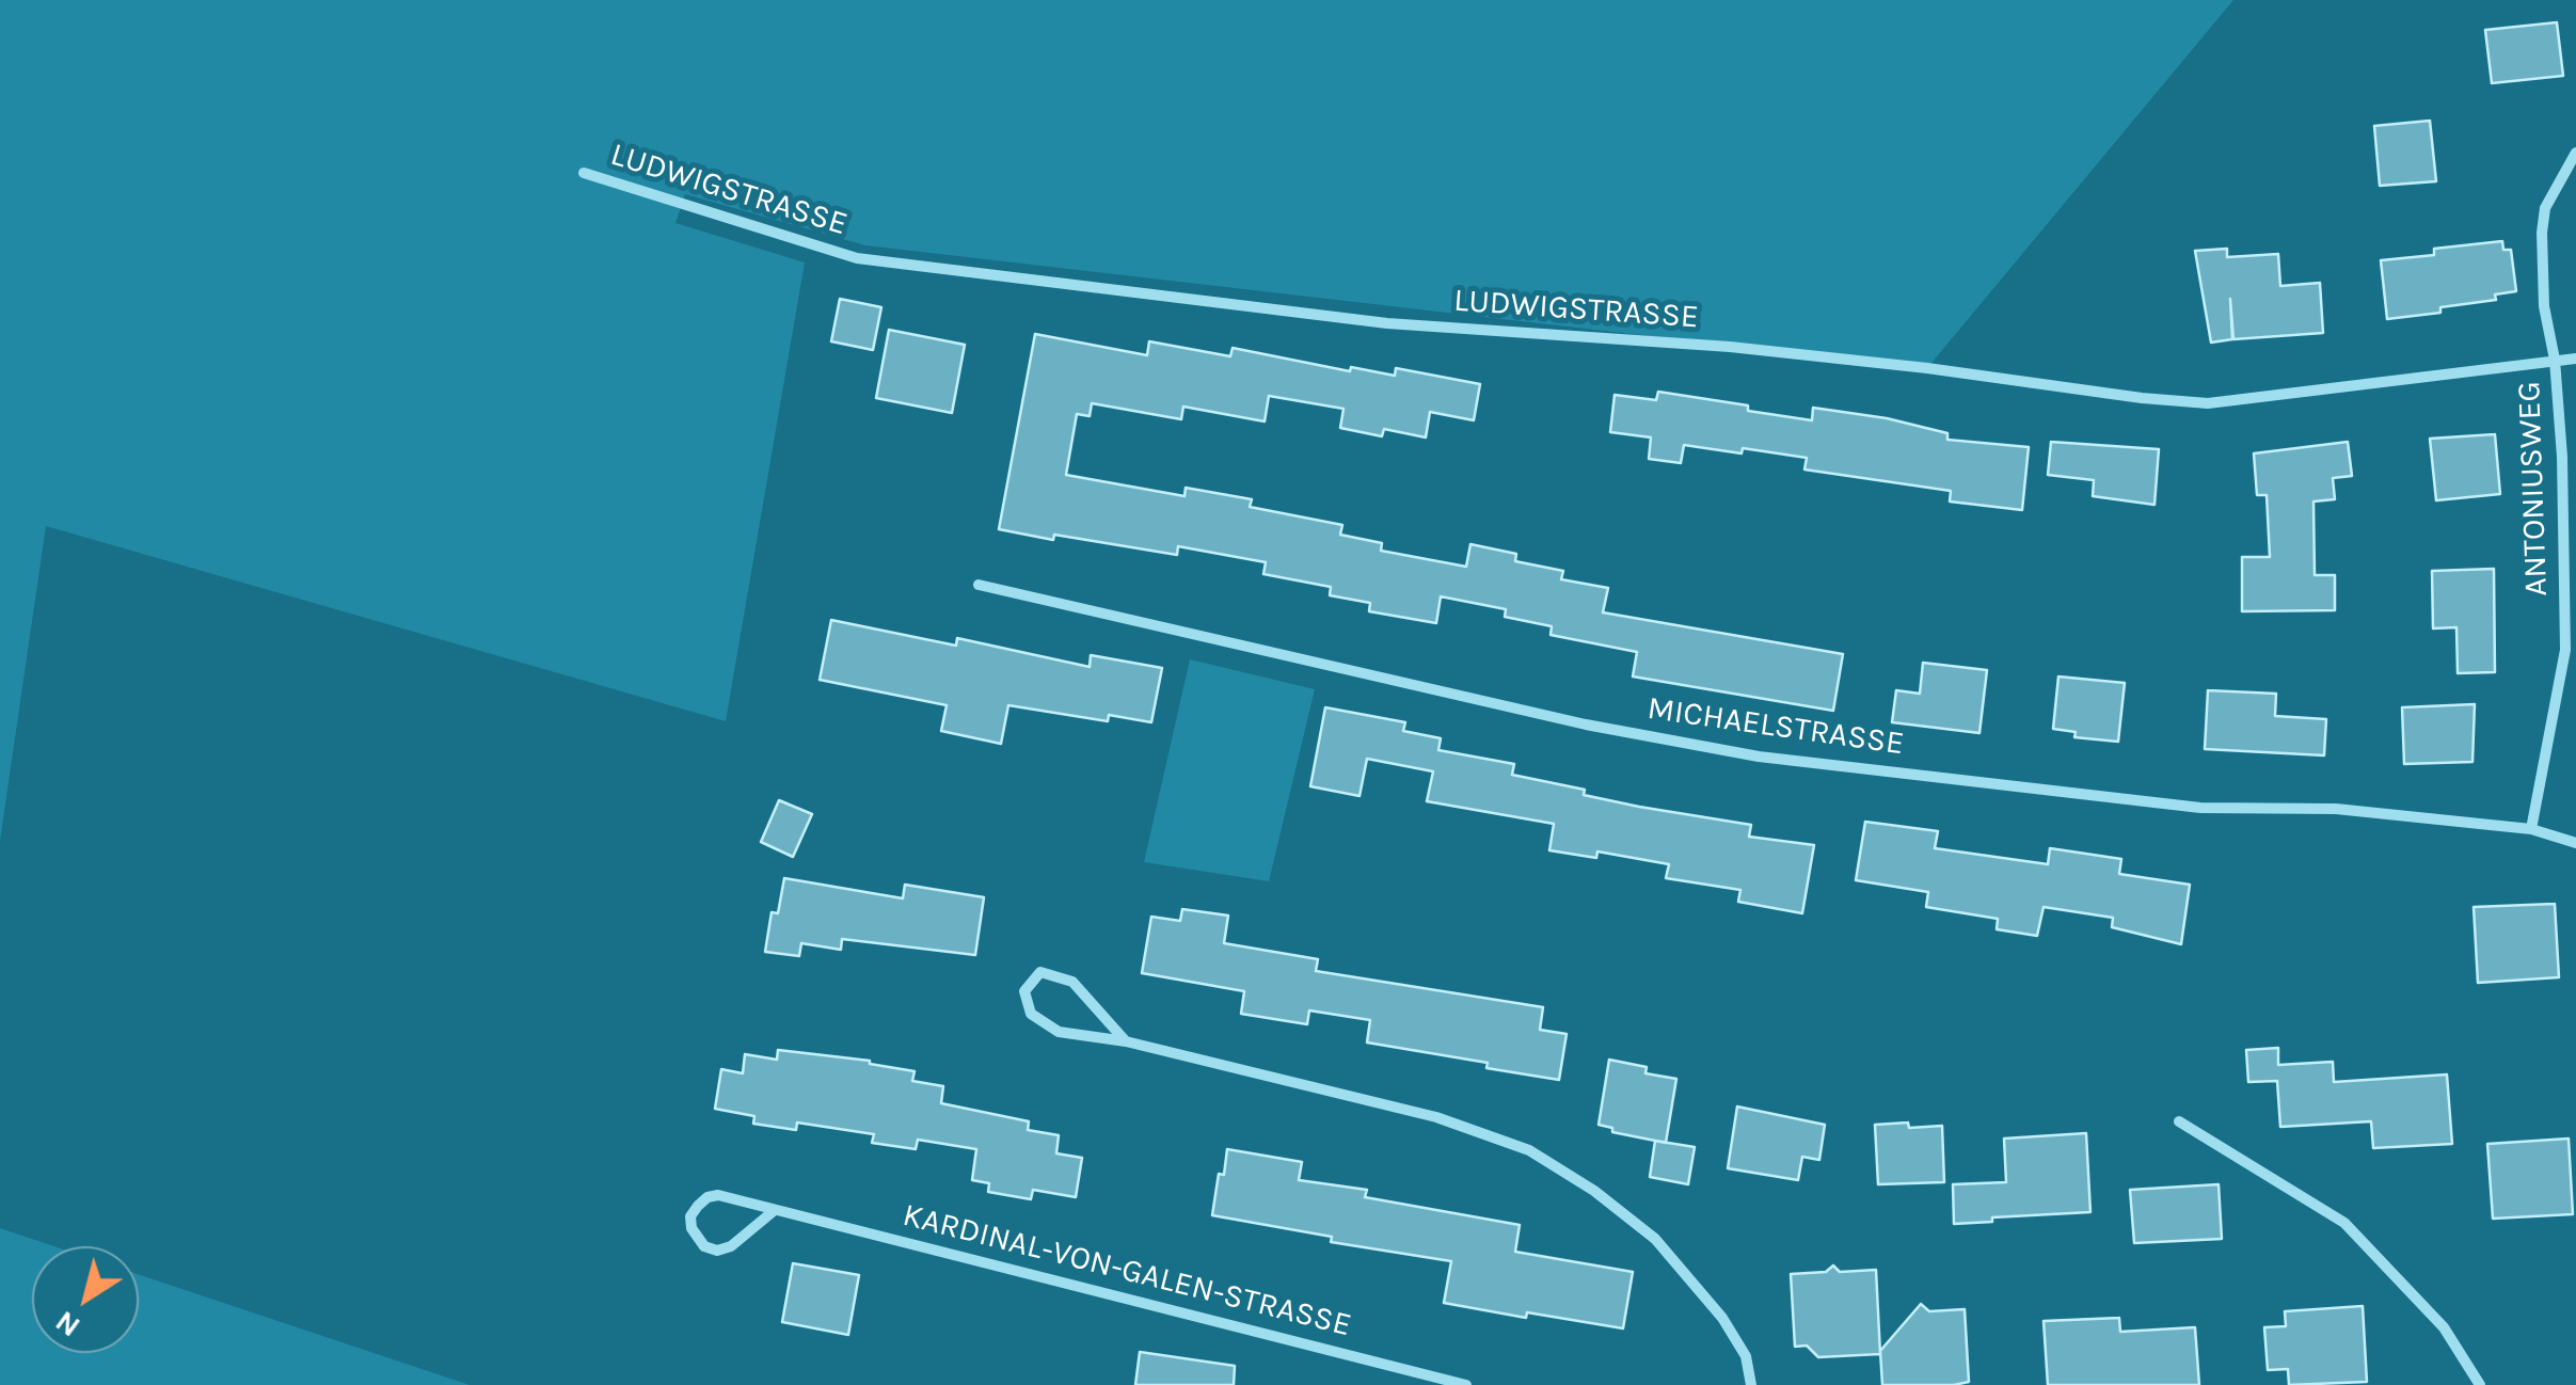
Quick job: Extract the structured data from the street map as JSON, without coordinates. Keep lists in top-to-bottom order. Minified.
{"streets":{"street":["LUDWIGSTRASSE","ANTONIUSWEG","MICHAELSTRASSE","KARDINAL-VON-GALEN-STRASSE"]},"crossings":[["LUDWIGSTRASSE","ANTONIUSWEG"],["ANTONIUSWEG","MICHAELSTRASSE"]],"north":"bottom left"}
